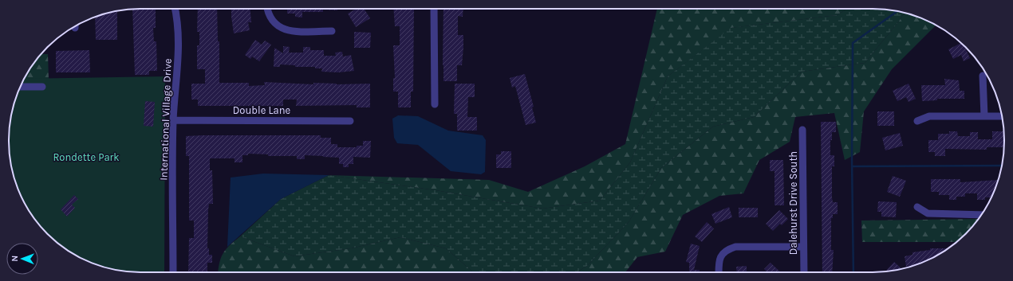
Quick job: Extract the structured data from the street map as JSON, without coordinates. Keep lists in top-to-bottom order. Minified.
{"streets":{"street":["Double Lane","International Village Drive","Dalehurst Drive South"]},"crossings":[["Double Lane","International Village Drive"]],"parks":["Rondette Park"],"north":"left"}
